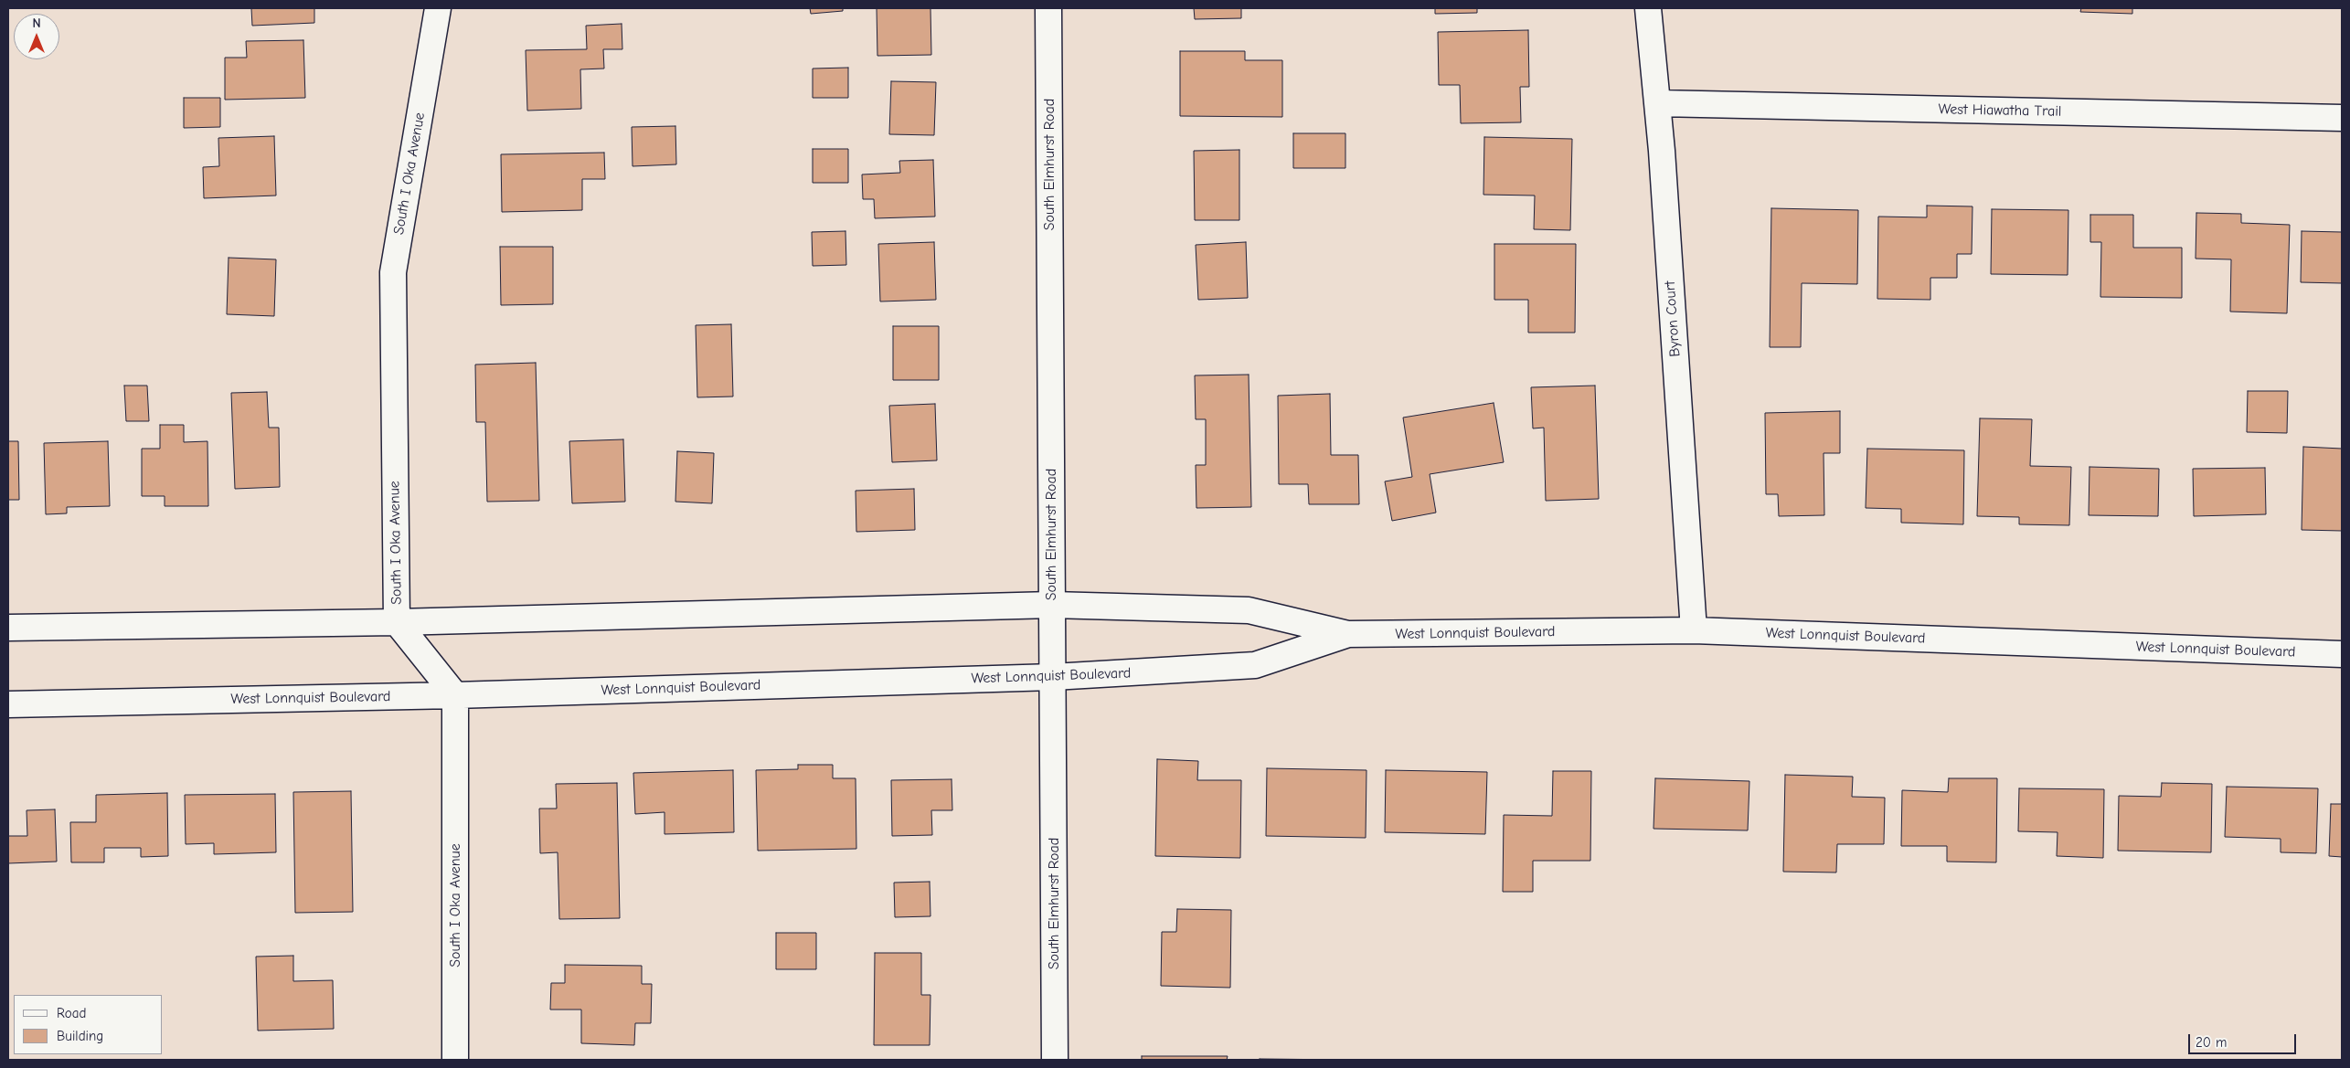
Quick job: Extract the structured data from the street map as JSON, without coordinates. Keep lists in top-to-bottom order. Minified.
{"streets":{"street":["West Hiawatha Trail","South Elmhurst Road","South I Oka Avenue","Byron Court","West Lonnquist Boulevard"]},"crossings":[["West Hiawatha Trail","Byron Court"],["South Elmhurst Road","West Lonnquist Boulevard"],["South I Oka Avenue","West Lonnquist Boulevard"],["Byron Court","West Lonnquist Boulevard"]],"legend":["Road","Building"],"scale_bar":"20 m","north":"top"}
